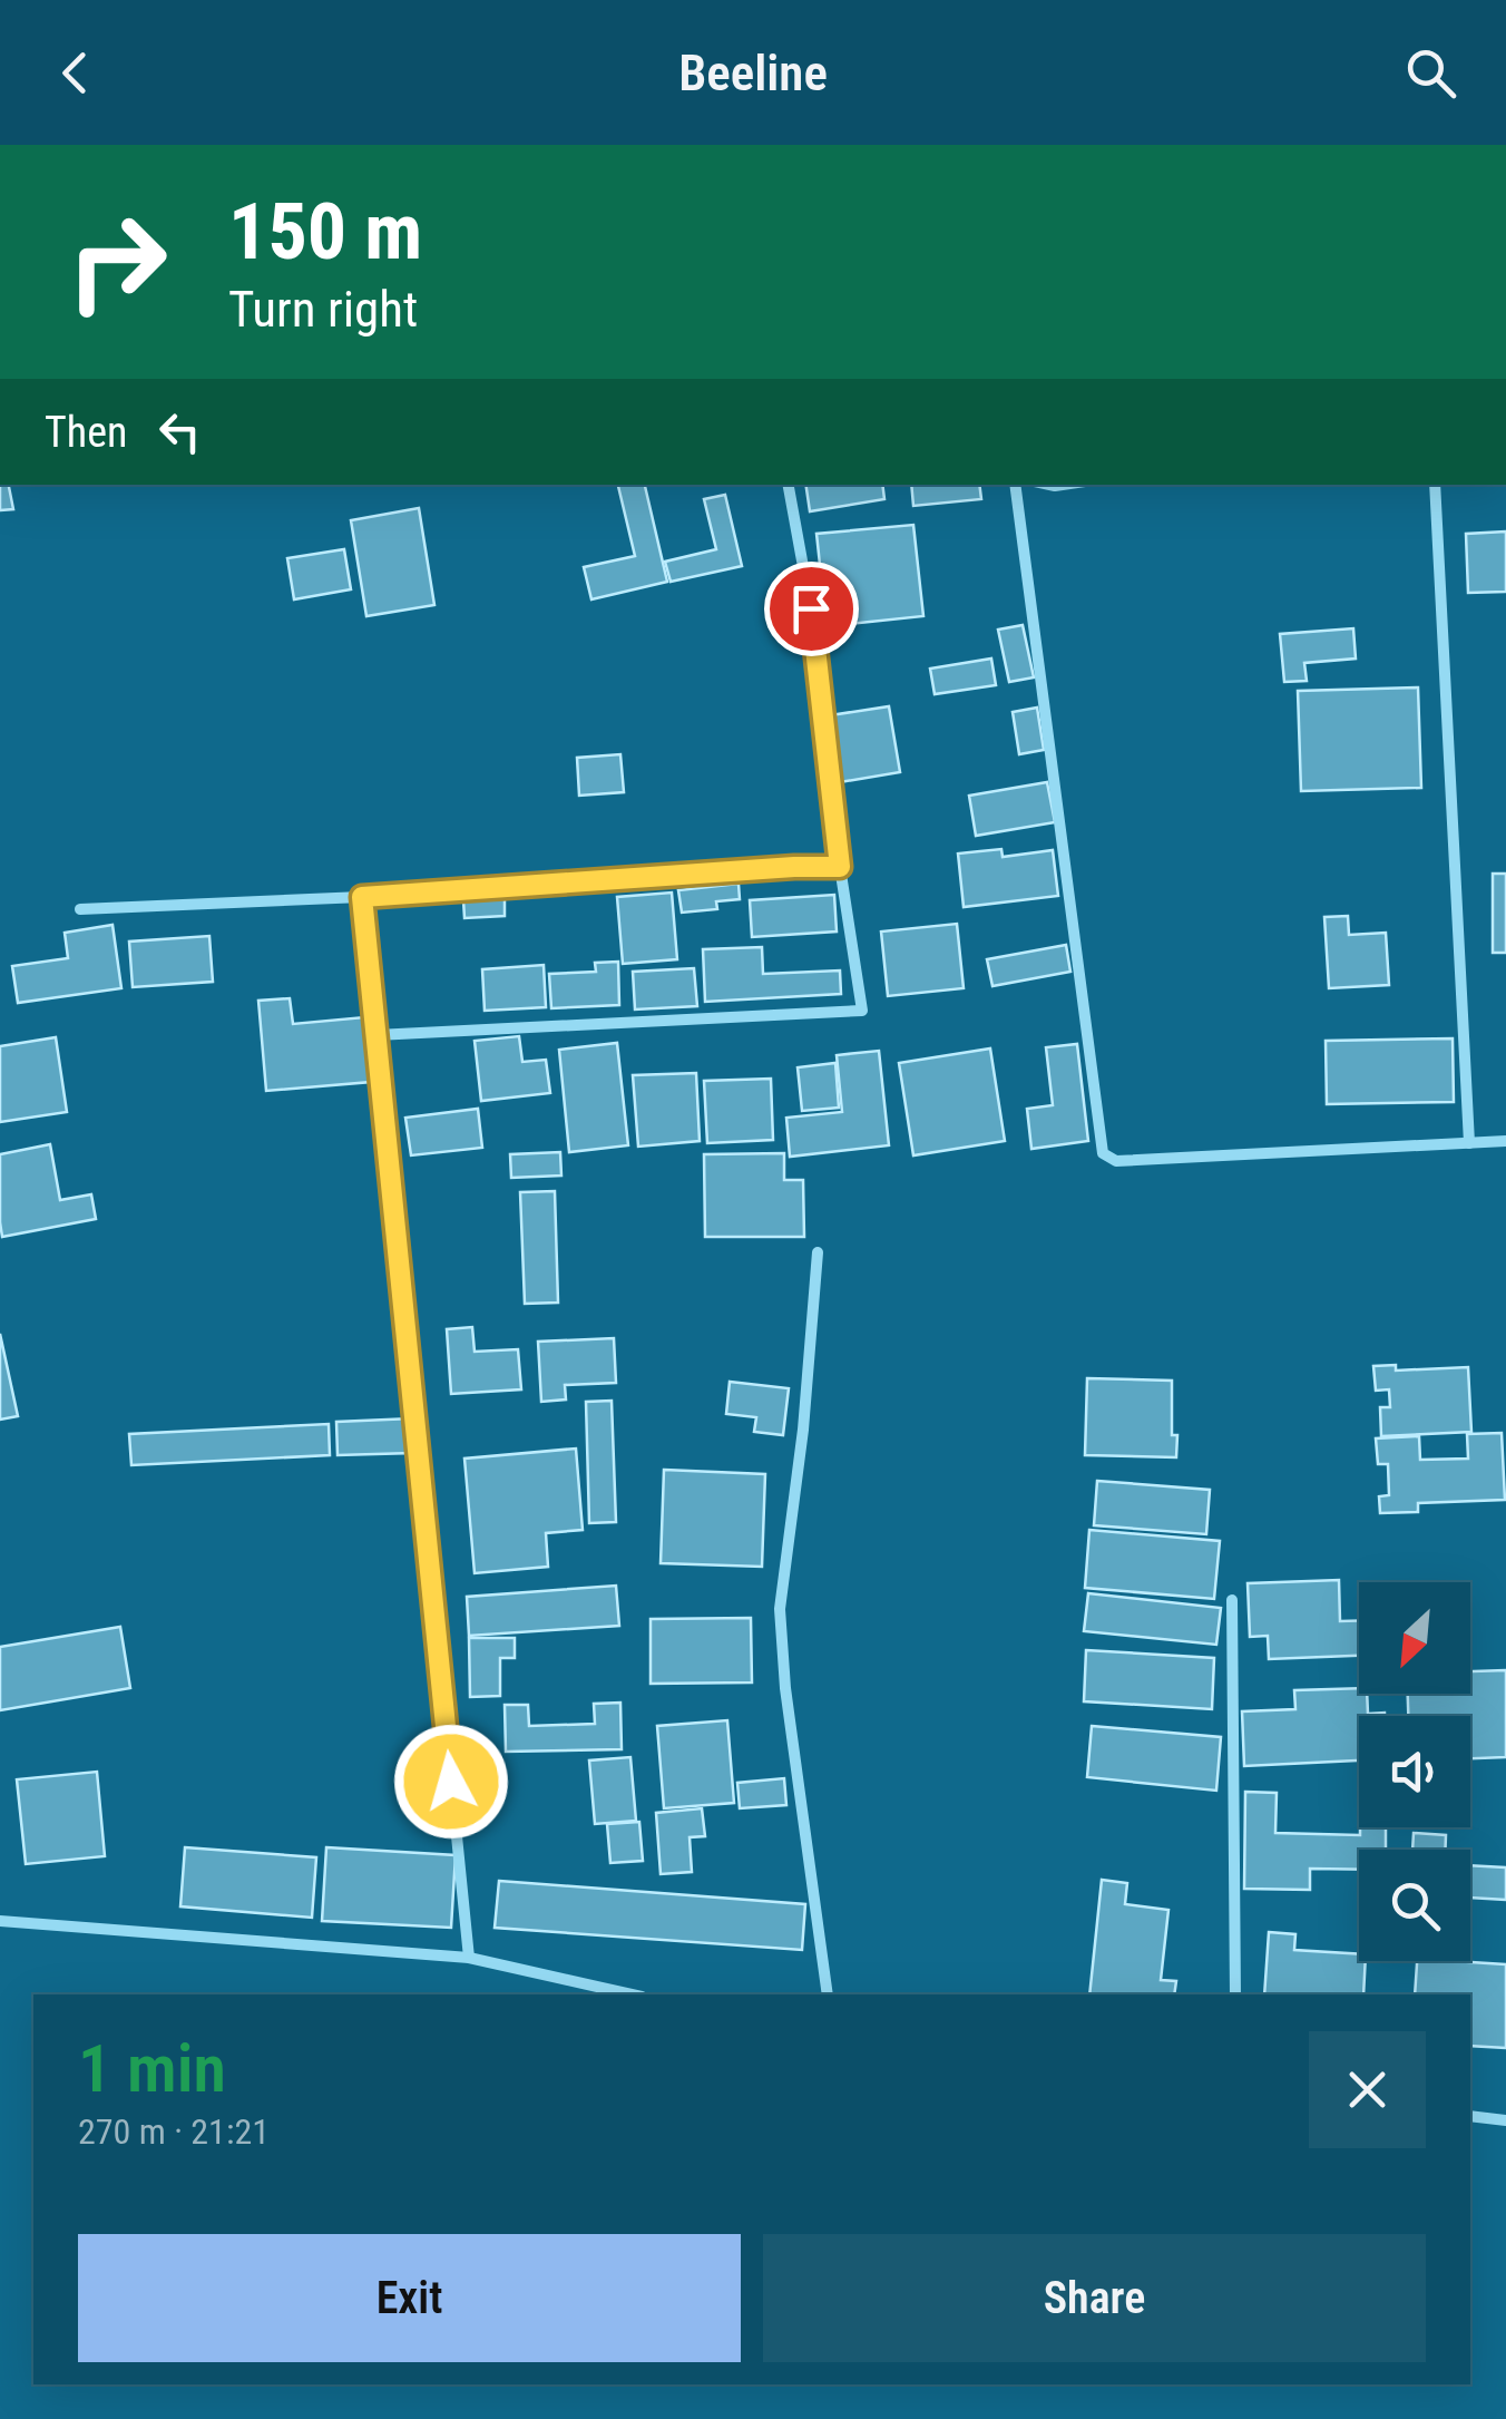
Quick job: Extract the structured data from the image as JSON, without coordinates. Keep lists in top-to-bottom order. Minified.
{"north":"bottom left","page":{"header":"Beeline","turn":["150 m","Turn right"],"then":"Then","heading":["1 min","270 m · 21:21"],"buttons":["Exit","Share"]}}
